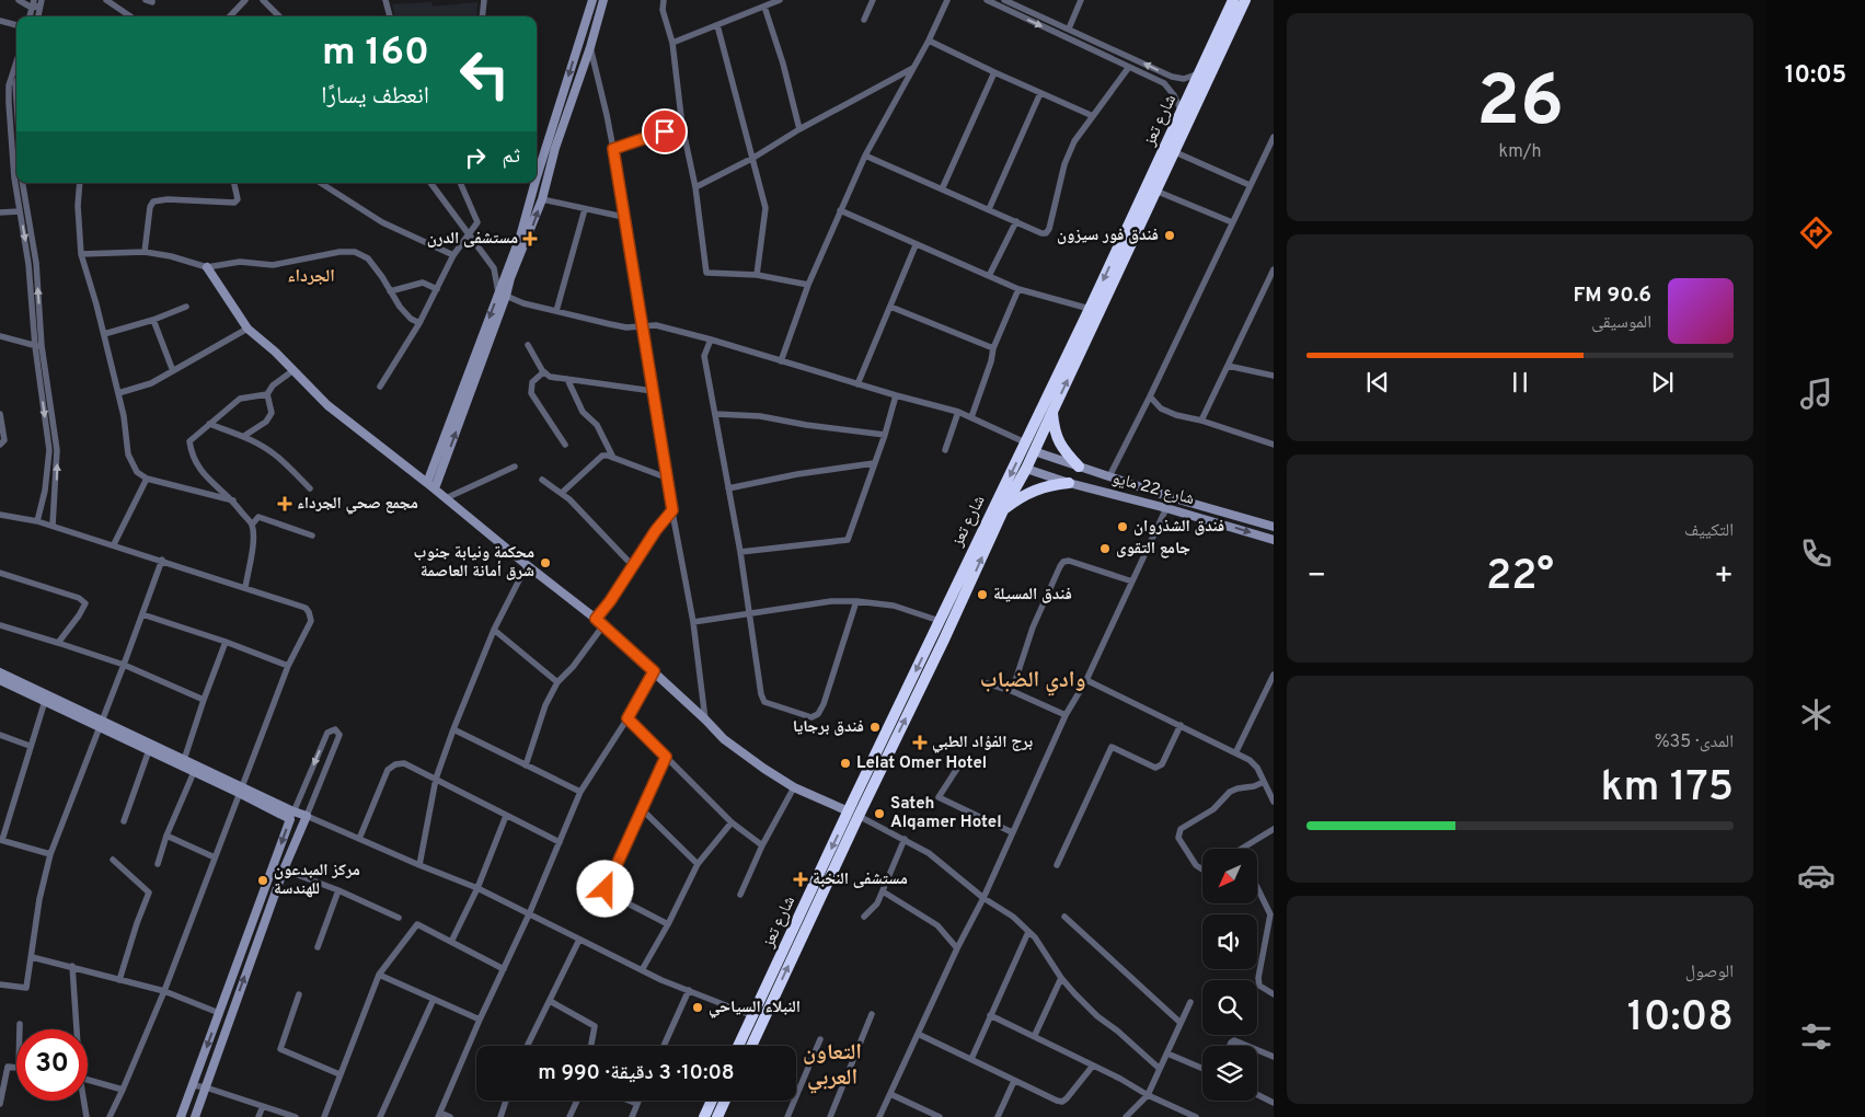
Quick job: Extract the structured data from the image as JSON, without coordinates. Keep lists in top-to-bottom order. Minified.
{"streets":{"highway":["شارع تعز"],"street":["شارع 22 مايو"]},"crossings":[["شارع تعز","شارع 22 مايو"]],"districts":["الجرداء","وادي الضباب","التعاون العربي"],"places":{"other":["فندق فور سيزون","فندق الشذروان","جامع التقوى","محكمة ونيابة جنوب شرق أمانة العاصمة","فندق المسيلة","فندق برجايا","Lelat Omer Hotel","Sateh Alqamer Hotel","مركز المبدعون للهندسة","النبلاء السياحي"],"health":["مستشفى الدرن","مجمع صحي الجرداء","برج الفؤاد الطبي","مستشفى النخبة"]},"north":"bottom left","page":{"tabs":"10:05","tile":[["26","km/h"],"التكييف",["المدى · 35%","175 km"],["الوصول","10:08"]],"turn":["160 m","انعطف يسارًا"],"then":"ثم","song":["90.6 FM","الموسيقى"],"heat":["−","22°","+"],"limit":"30","trip":"10:08 · 3 دقيقة · 990 m"}}
